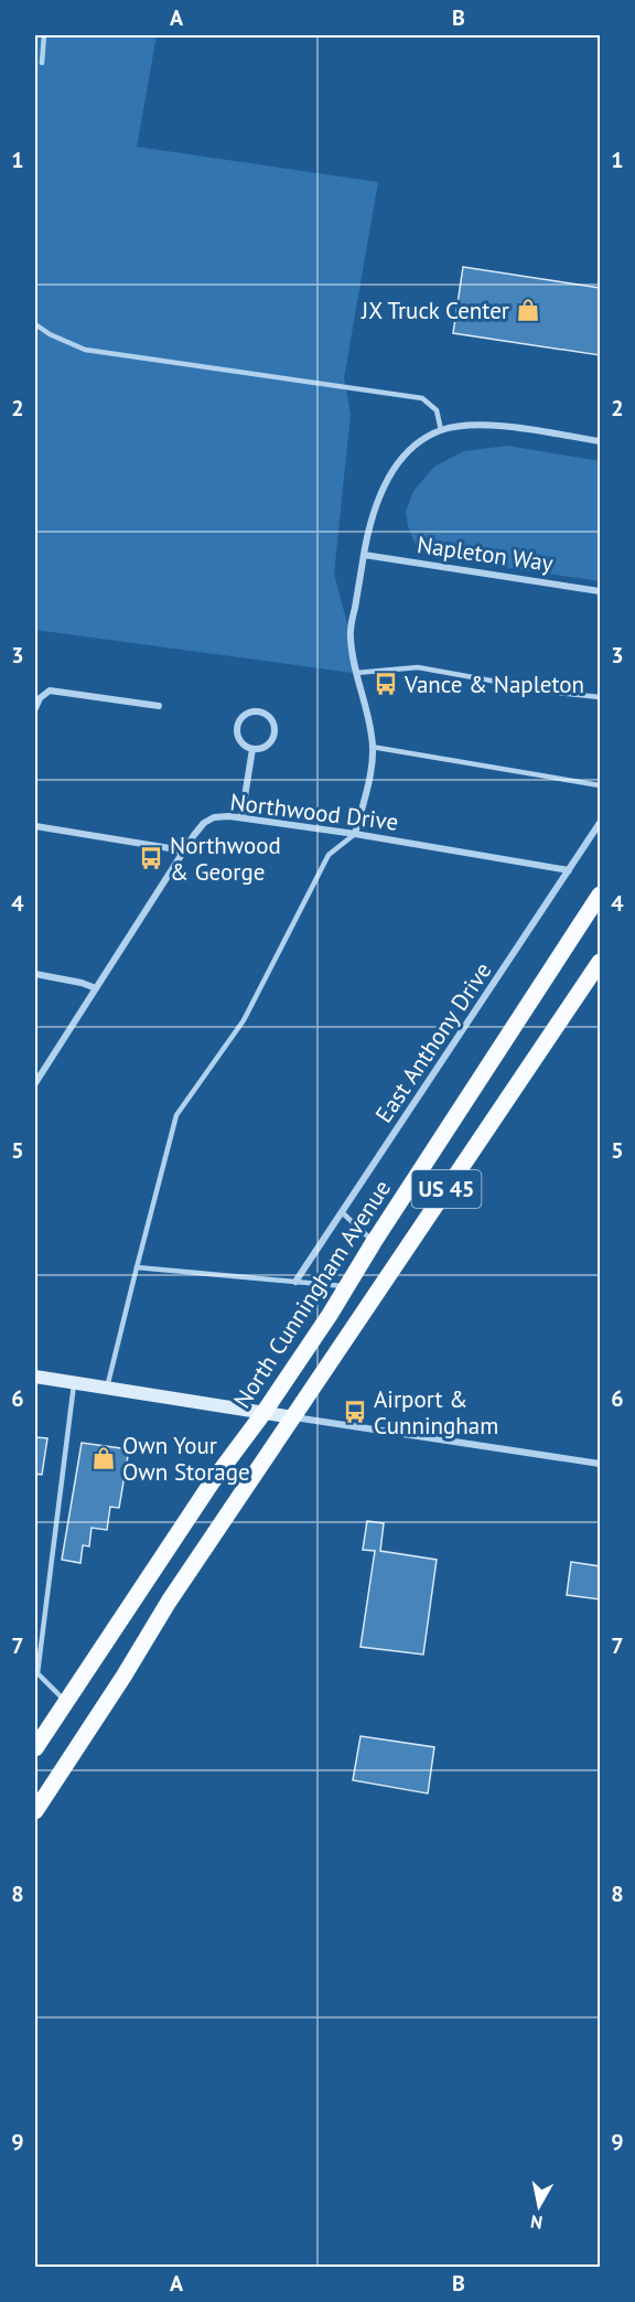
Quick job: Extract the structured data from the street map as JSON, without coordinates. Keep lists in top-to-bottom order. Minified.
{"streets":{"main road":["US 45","North Cunningham Avenue"],"street":["Napleton Way","Northwood Drive","East Anthony Drive"]},"crossings":[["Northwood Drive","East Anthony Drive"]],"places":{"shop":["JX Truck Center","Own Your Own Storage"],"bus stop":["Vance & Napleton","Northwood & George","Airport & Cunningham"]},"north":"bottom","grid":{"columns":["A","B"],"rows":["1","2","3","4","5","6","7","8","9"]}}
